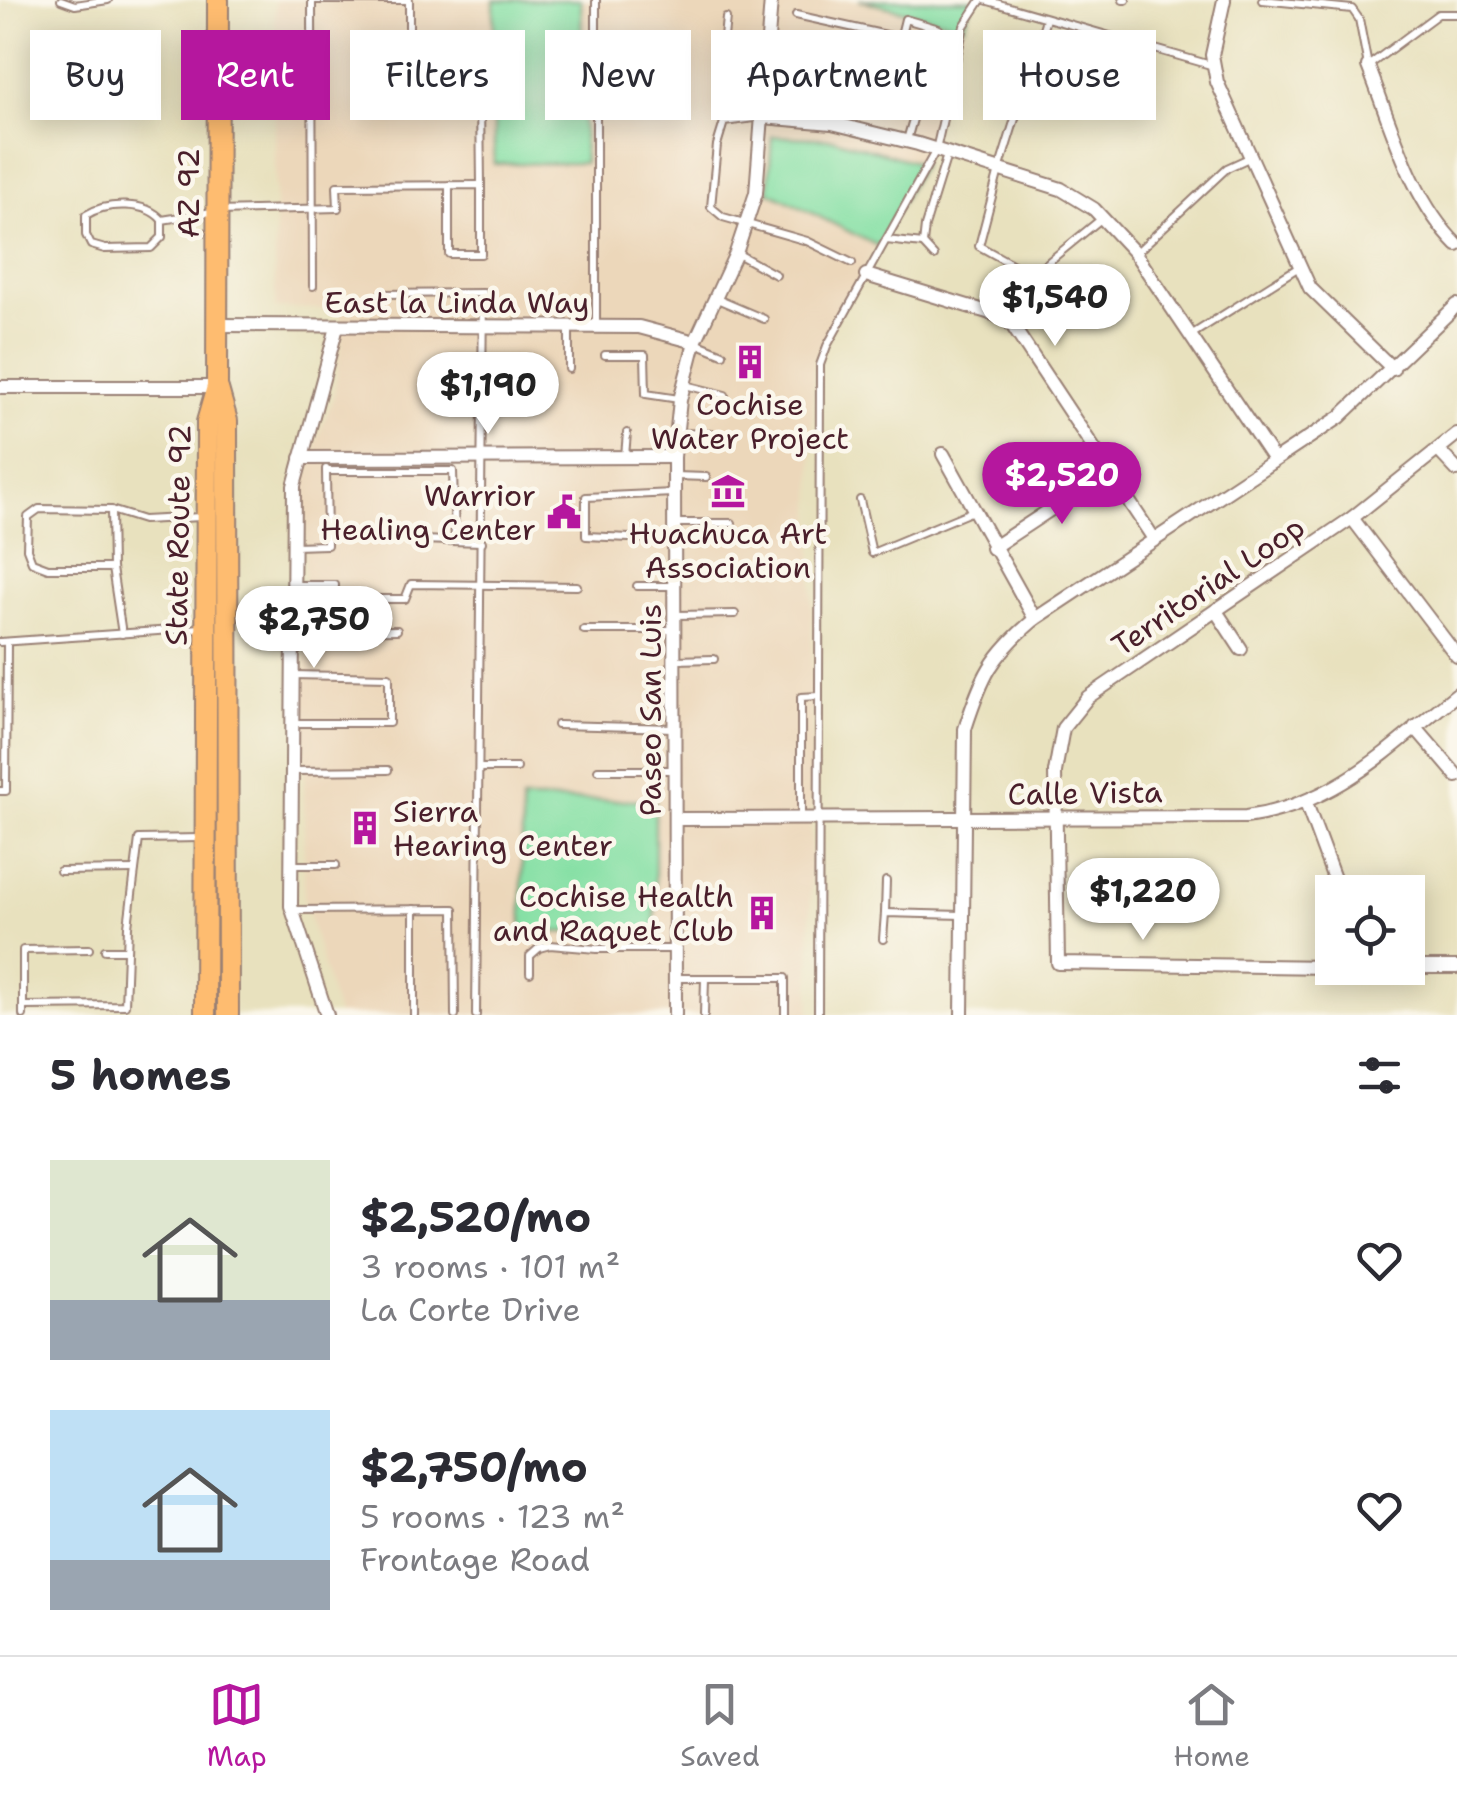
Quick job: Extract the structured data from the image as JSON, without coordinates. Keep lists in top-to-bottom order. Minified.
{"streets":{"main road":["AZ 92","State Route 92"],"street":["East la Linda Way","Territorial Loop","Paseo San Luis","Calle Vista"]},"crossings":[["AZ 92","East la Linda Way"],["AZ 92","State Route 92"],["East la Linda Way","Paseo San Luis"],["Territorial Loop","Calle Vista"],["Paseo San Luis","Calle Vista"]],"places":{"building":["Cochise Water Project","Sierra Hearing Center","Cochise Health and Raquet Club"],"museum":["Huachuca Art Association"],"public building":["Warrior Healing Center"]},"page":{"chip":["Buy","Rent","Filters","New","Apartment","House"],"price":["$1,540","$1,190","$2,520","$2,750","$1,220"],"heading":"5 homes","list":[{"name":"$2,520/mo","note":"3 rooms · 101 m² · La Corte Drive"},{"name":"$2,750/mo","note":"5 rooms · 123 m² · Frontage Road"}],"tabs":["Map","Saved","Home"]}}
